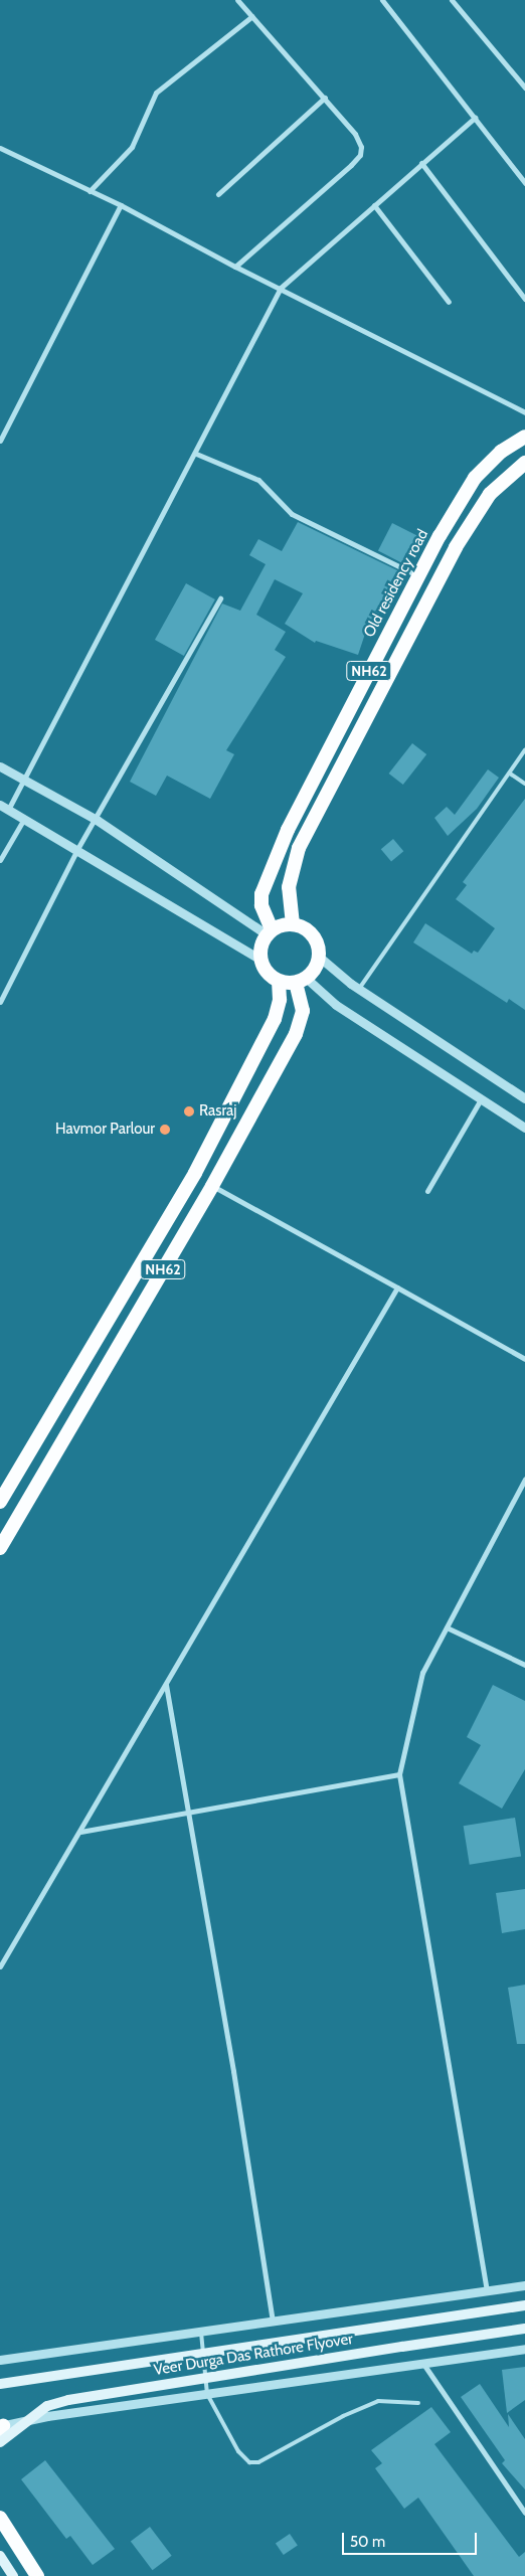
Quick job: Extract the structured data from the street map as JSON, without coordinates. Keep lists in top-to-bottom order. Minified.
{"streets":{"highway":["Old residency road","NH62"],"main road":["Veer Durga Das Rathore Flyover"]},"crossings":[["Old residency road","NH62"]],"places":["Rasraj","Havmor Parlour"],"scale_bar":"50 m"}
